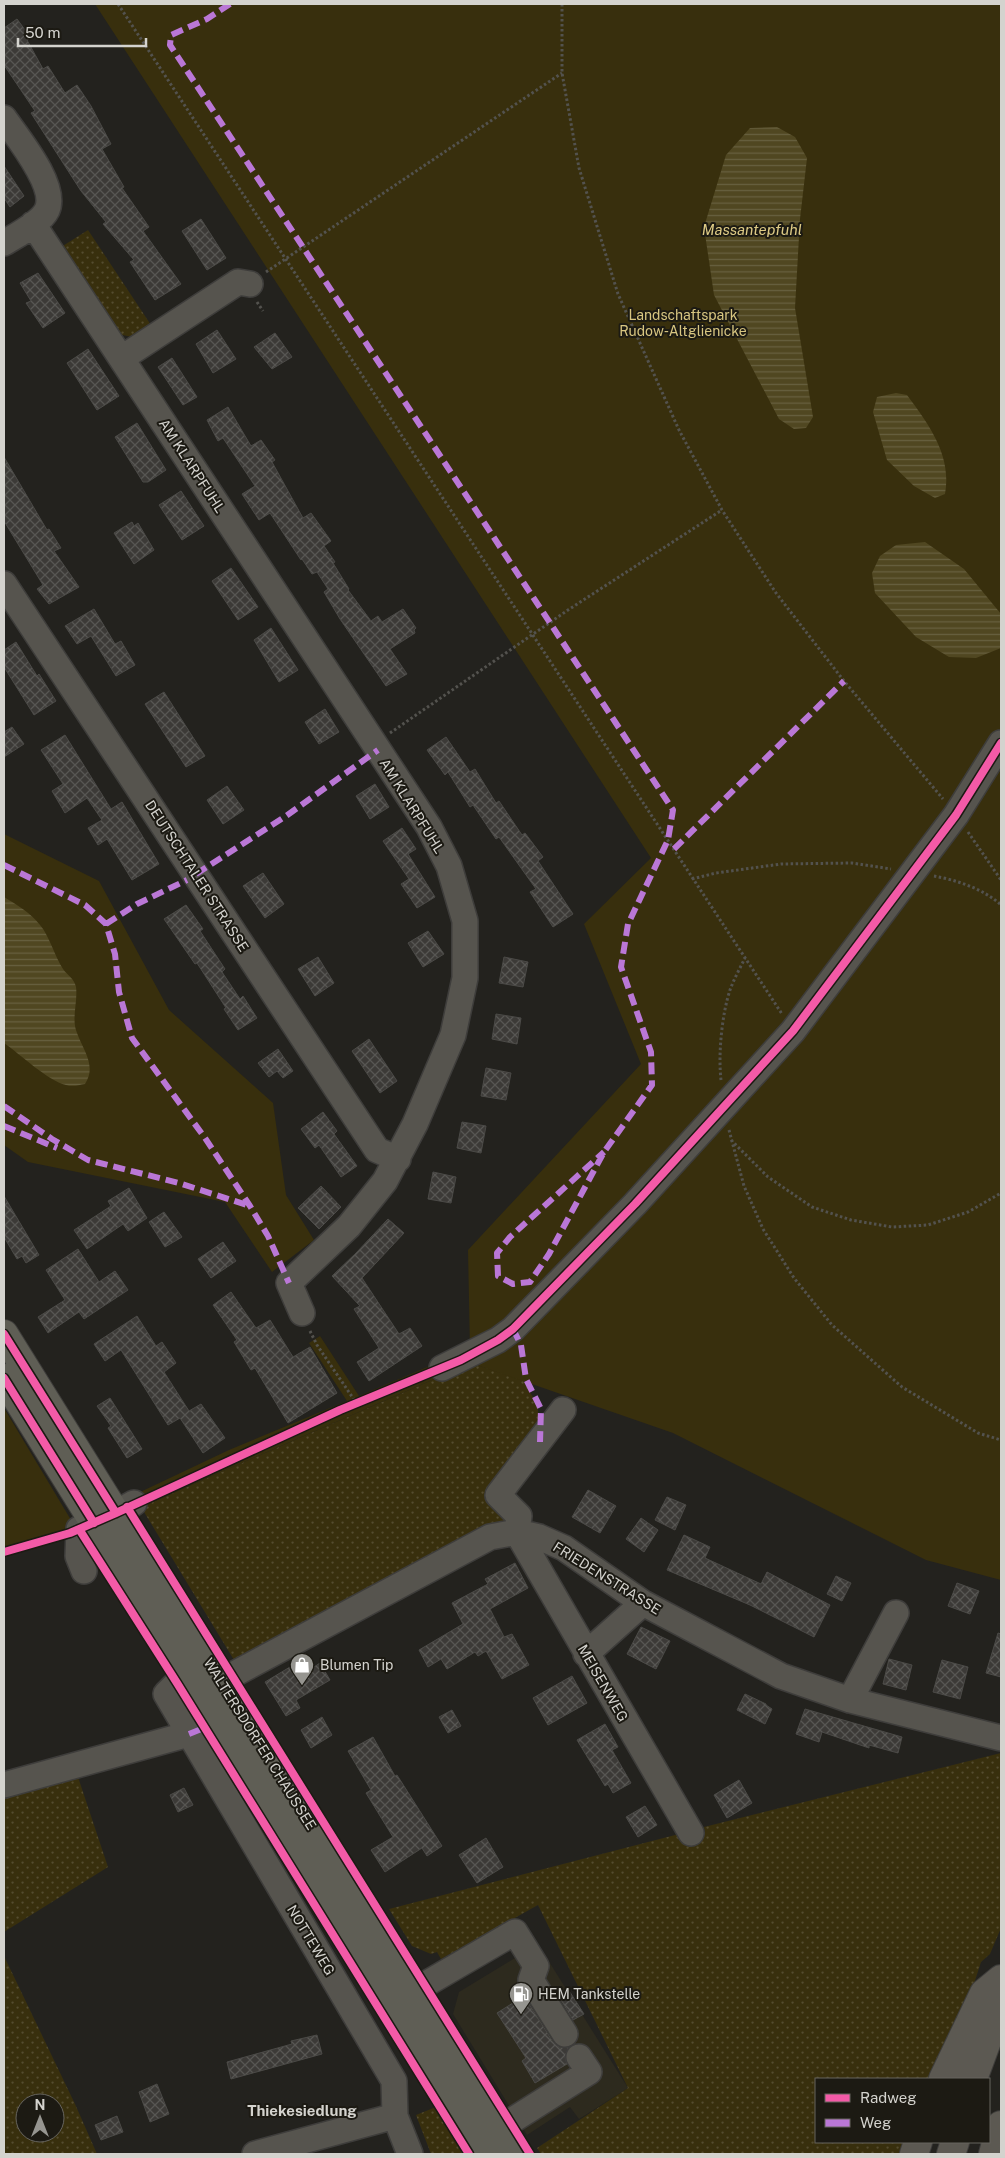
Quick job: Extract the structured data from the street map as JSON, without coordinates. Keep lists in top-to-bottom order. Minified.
{"streets":{"main road":["WALTERSDORFER CHAUSSEE"],"street":["AM KLARPFUHL","DEUTSCHTALER STRASSE","FRIEDENSTRASSE","MEISENWEG","NOTTEWEG"]},"crossings":[["AM KLARPFUHL","DEUTSCHTALER STRASSE"],["FRIEDENSTRASSE","MEISENWEG"],["FRIEDENSTRASSE","WALTERSDORFER CHAUSSEE"],["FRIEDENSTRASSE","NOTTEWEG"],["WALTERSDORFER CHAUSSEE","NOTTEWEG"]],"districts":["Thiekesiedlung"],"water":["Massantepfuhl"],"parks":["Landschaftspark Rudow-Altglienicke"],"places":{"shop":["Blumen Tip"],"fuel station":["HEM Tankstelle"]},"legend":["Radweg","Weg"],"scale_bar":"50 m","north":"top"}
